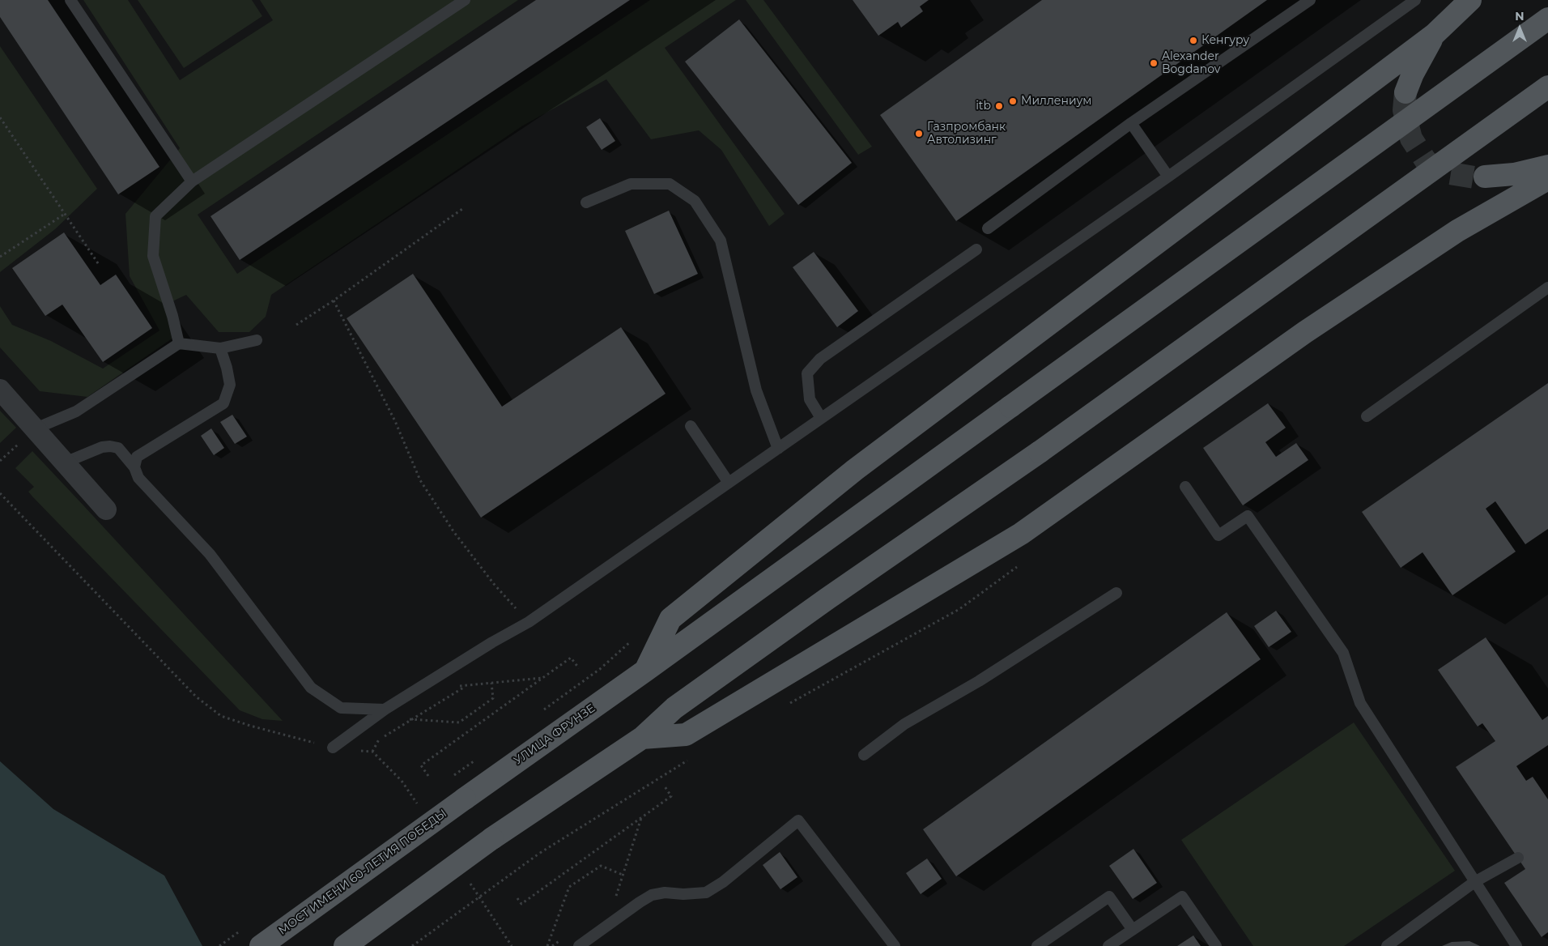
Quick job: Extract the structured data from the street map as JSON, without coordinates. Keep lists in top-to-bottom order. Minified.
{"streets":{"main road":["УЛИЦА ФРУНЗЕ","МОСТ ИМЕНИ 60-ЛЕТИЯ ПОБЕДЫ"]},"crossings":[["УЛИЦА ФРУНЗЕ","МОСТ ИМЕНИ 60-ЛЕТИЯ ПОБЕДЫ"]],"places":["Кенгуру","Alexander Bogdanov","Миллениум","itb","Газпромбанк Автолизинг"],"north":"top"}
